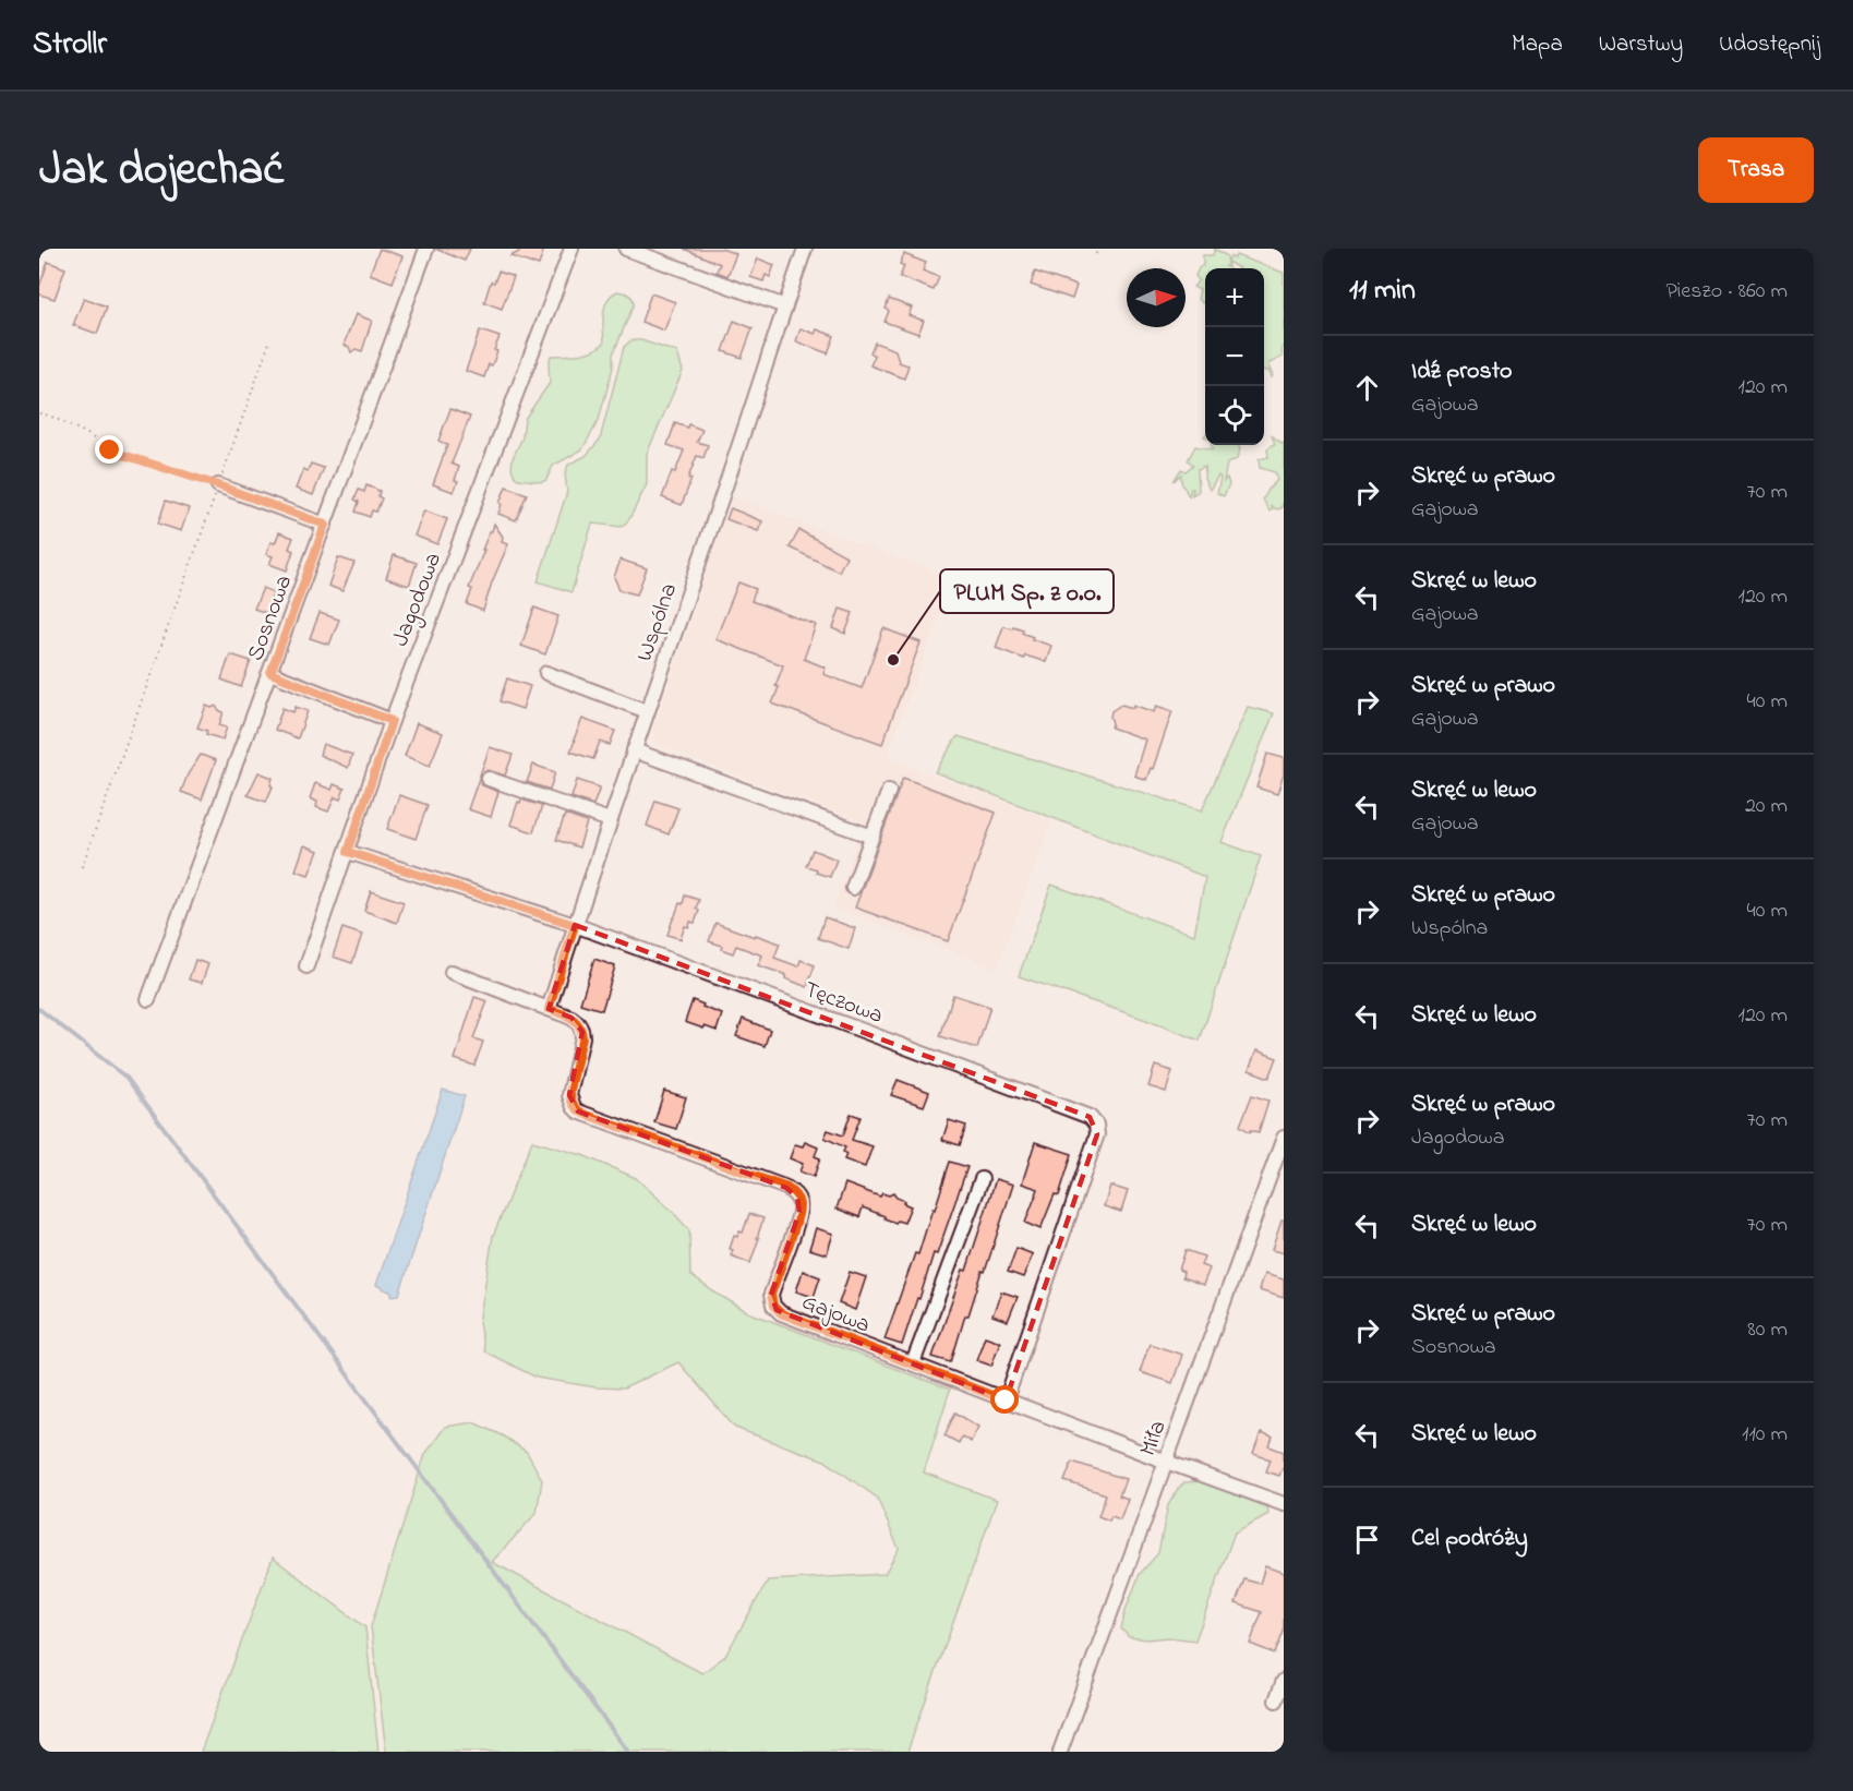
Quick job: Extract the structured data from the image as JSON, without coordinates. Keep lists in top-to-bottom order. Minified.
{"streets":{"street":["Jagodowa","Sosnowa","Wspólna","Tęczowa","Gajowa","Miła"]},"crossings":[["Jagodowa","Tęczowa"],["Wspólna","Tęczowa"],["Wspólna","Gajowa"],["Tęczowa","Gajowa"],["Gajowa","Miła"]],"places":["PLUM Sp. z o.o."],"north":"right","page":{"header":"Strollr","nav":["Mapa","Warstwy","Udostępnij"],"title":"Jak dojechać","buttons":"Trasa","heading":["11 min","Pieszo · 860 m"],"map_buttons":["+","−"],"list":[["Idź prosto","Gajowa","120 m"],["Skręć w prawo","Gajowa","70 m"],["Skręć w lewo","Gajowa","120 m"],["Skręć w prawo","Gajowa","40 m"],["Skręć w lewo","Gajowa","20 m"],["Skręć w prawo","Wspólna","40 m"],["Skręć w lewo","120 m"],["Skręć w prawo","Jagodowa","70 m"],["Skręć w lewo","70 m"],["Skręć w prawo","Sosnowa","80 m"],["Skręć w lewo","110 m"],"Cel podróży"]}}
